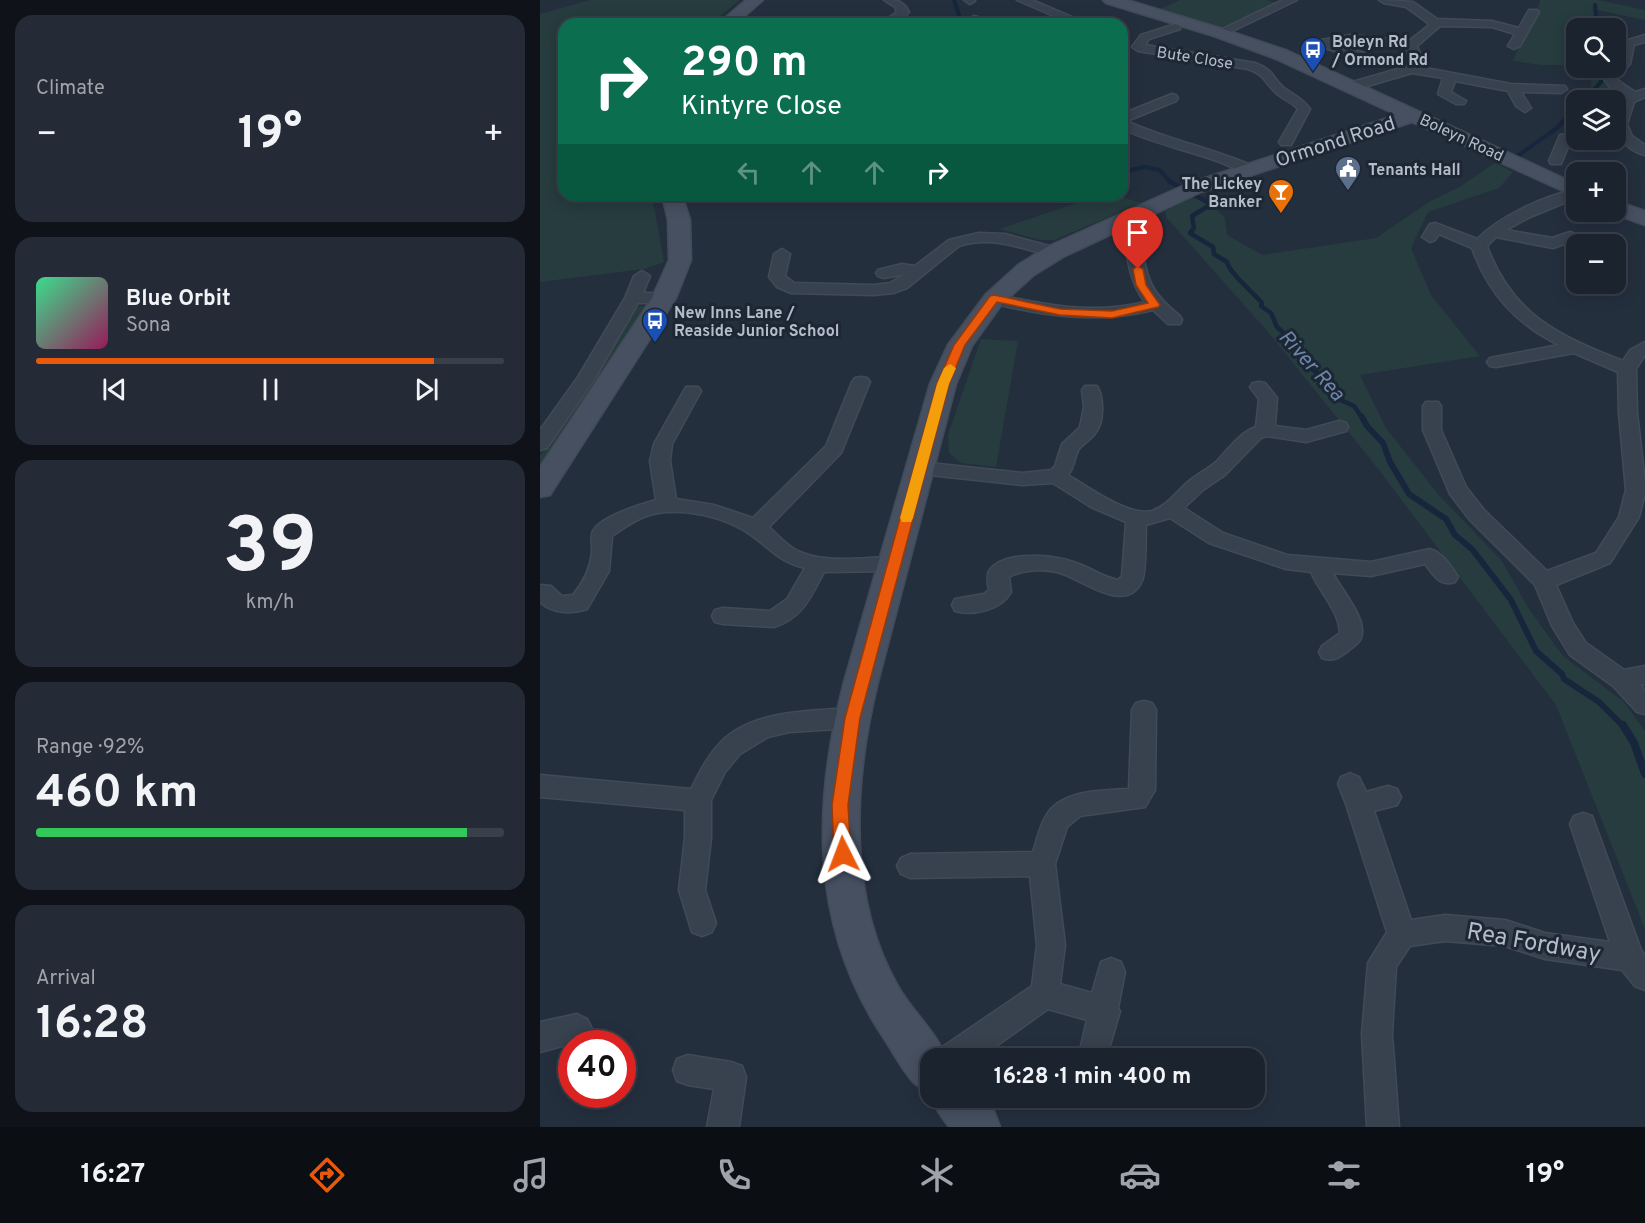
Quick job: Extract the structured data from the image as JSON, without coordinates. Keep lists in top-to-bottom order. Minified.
{"streets":{"street":["Bute Close","Boleyn Road","Ormond Road","Rea Fordway"]},"crossings":[["Boleyn Road","Ormond Road"]],"water":["River Rea"],"places":{"bus stop":["Boleyn Rd / Ormond Rd","New Inns Lane / Reaside Junior School"],"public building":["Tenants Hall"],"bar":["The Lickey Banker"]},"page":{"tile":["Climate",["39","km/h"],["Range · 92%","460 km"],["Arrival","16:28"]],"map_buttons":["+","−"],"turn":["290 m","Kintyre Close"],"heat":["−","19°","+"],"song":["Blue Orbit","Sona"],"limit":"40","trip":"16:28 · 1 min · 400 m","tabs":["16:27","19°"]}}
